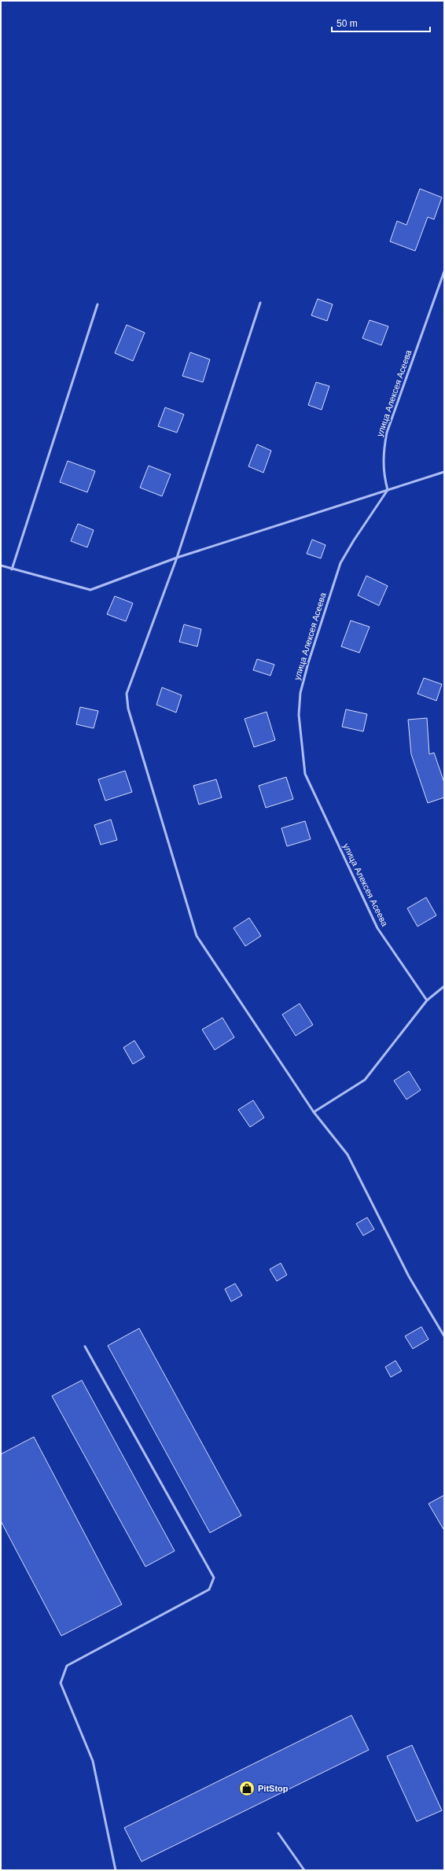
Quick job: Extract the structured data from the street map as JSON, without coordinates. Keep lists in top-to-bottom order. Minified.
{"streets":{"lane":["улица Алексея Асеева"]},"places":{"shop":["PitStop"]},"scale_bar":"50 m"}
